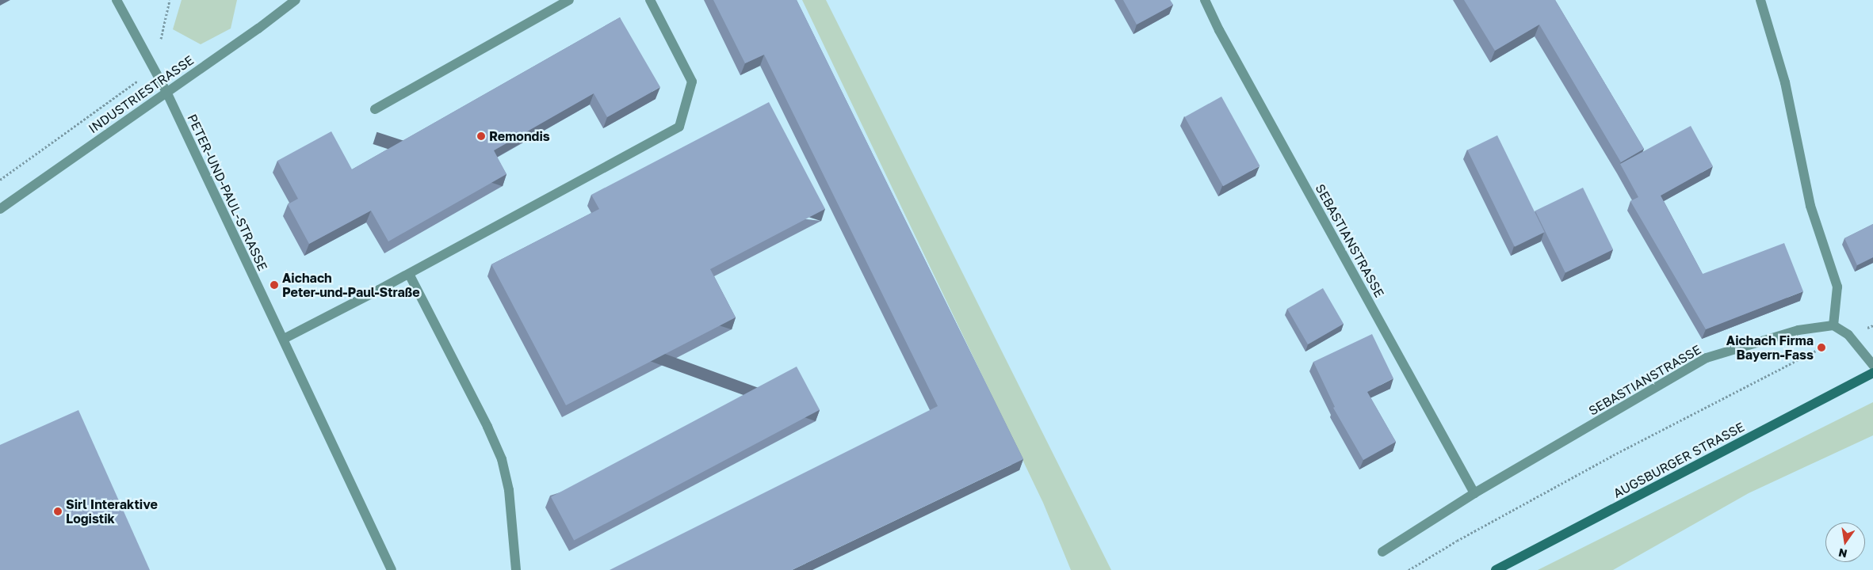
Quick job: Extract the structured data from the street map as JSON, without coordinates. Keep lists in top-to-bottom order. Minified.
{"streets":{"main road":["AUGSBURGER STRASSE"],"street":["INDUSTRIESTRASSE","PETER-UND-PAUL-STRASSE","SEBASTIANSTRASSE"]},"crossings":[["INDUSTRIESTRASSE","PETER-UND-PAUL-STRASSE"]],"places":["Remondis","Aichach Peter-und-Paul-Straße","Aichach Firma Bayern-Fass","Sirl Interaktive Logistik"],"north":"bottom"}
